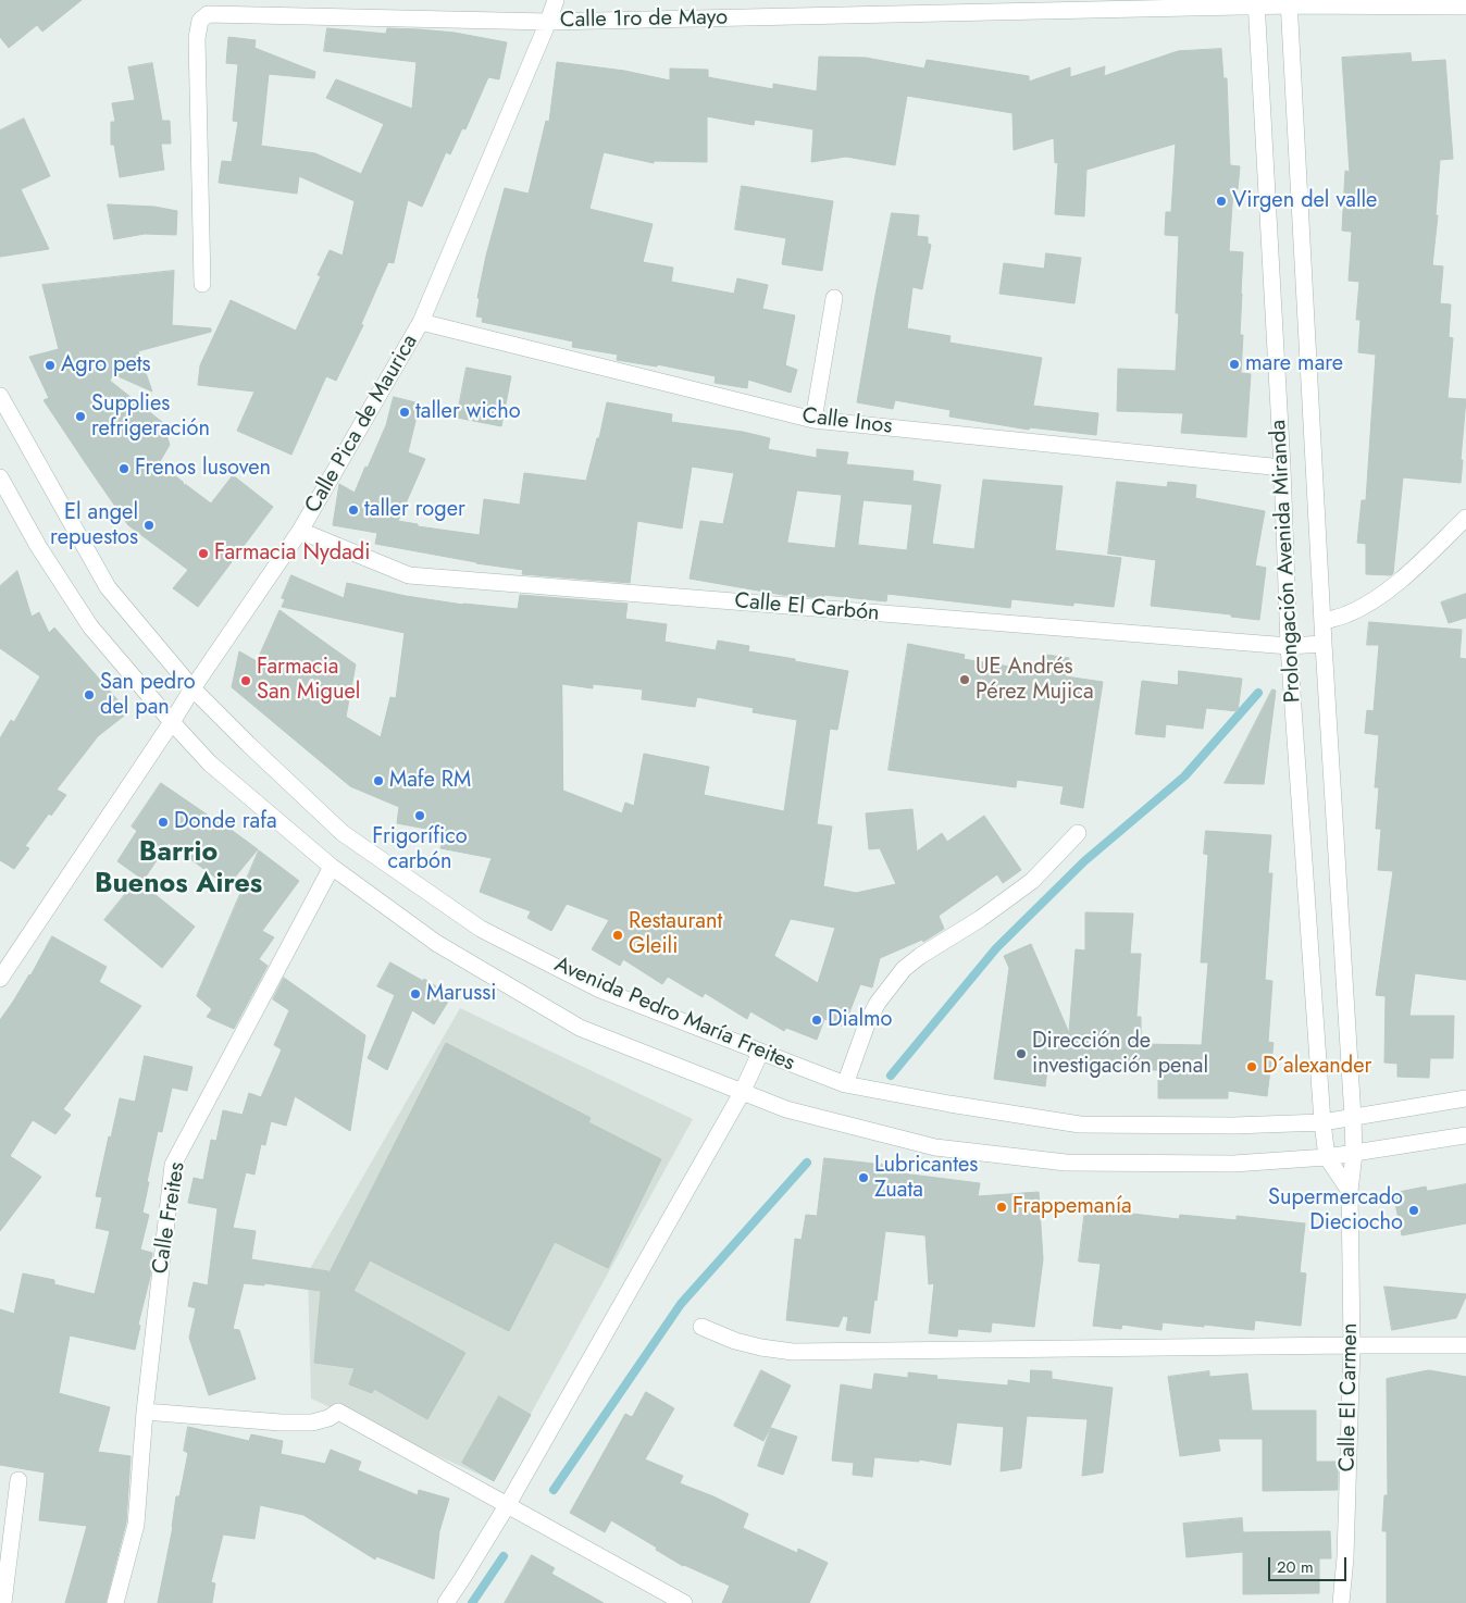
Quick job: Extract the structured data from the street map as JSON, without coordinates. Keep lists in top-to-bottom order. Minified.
{"streets":{"street":["Calle 1ro de Mayo","Calle Inos","Calle Pica de Maurica","Prolongación Avenida Miranda","Calle El Carbón","Avenida Pedro María Freites","Calle Freites","Calle El Carmen"]},"crossings":[["Calle 1ro de Mayo","Calle Pica de Maurica"],["Calle 1ro de Mayo","Prolongación Avenida Miranda"],["Calle Inos","Calle Pica de Maurica"],["Calle Inos","Prolongación Avenida Miranda"],["Calle Pica de Maurica","Calle El Carbón"],["Calle Pica de Maurica","Avenida Pedro María Freites"],["Prolongación Avenida Miranda","Calle El Carbón"],["Prolongación Avenida Miranda","Avenida Pedro María Freites"],["Prolongación Avenida Miranda","Calle El Carmen"],["Avenida Pedro María Freites","Calle Freites"],["Avenida Pedro María Freites","Calle El Carmen"]],"districts":["Barrio Buenos Aires"],"places":["Virgen del valle","mare mare","Agro pets","taller wicho","Supplies refrigeración","Frenos lusoven","taller roger","El angel repuestos","Farmacia Nydadi","UE Andrés Pérez Mujica","Farmacia San Miguel","San pedro del pan","Mafe RM","Frigorífico carbón","Donde rafa","Restaurant Gleili","Marussi","Dialmo","Dirección de investigación penal","D´alexander","Lubricantes Zuata","Frappemanía","Supermercado Dieciocho"],"scale_bar":"20 m"}
